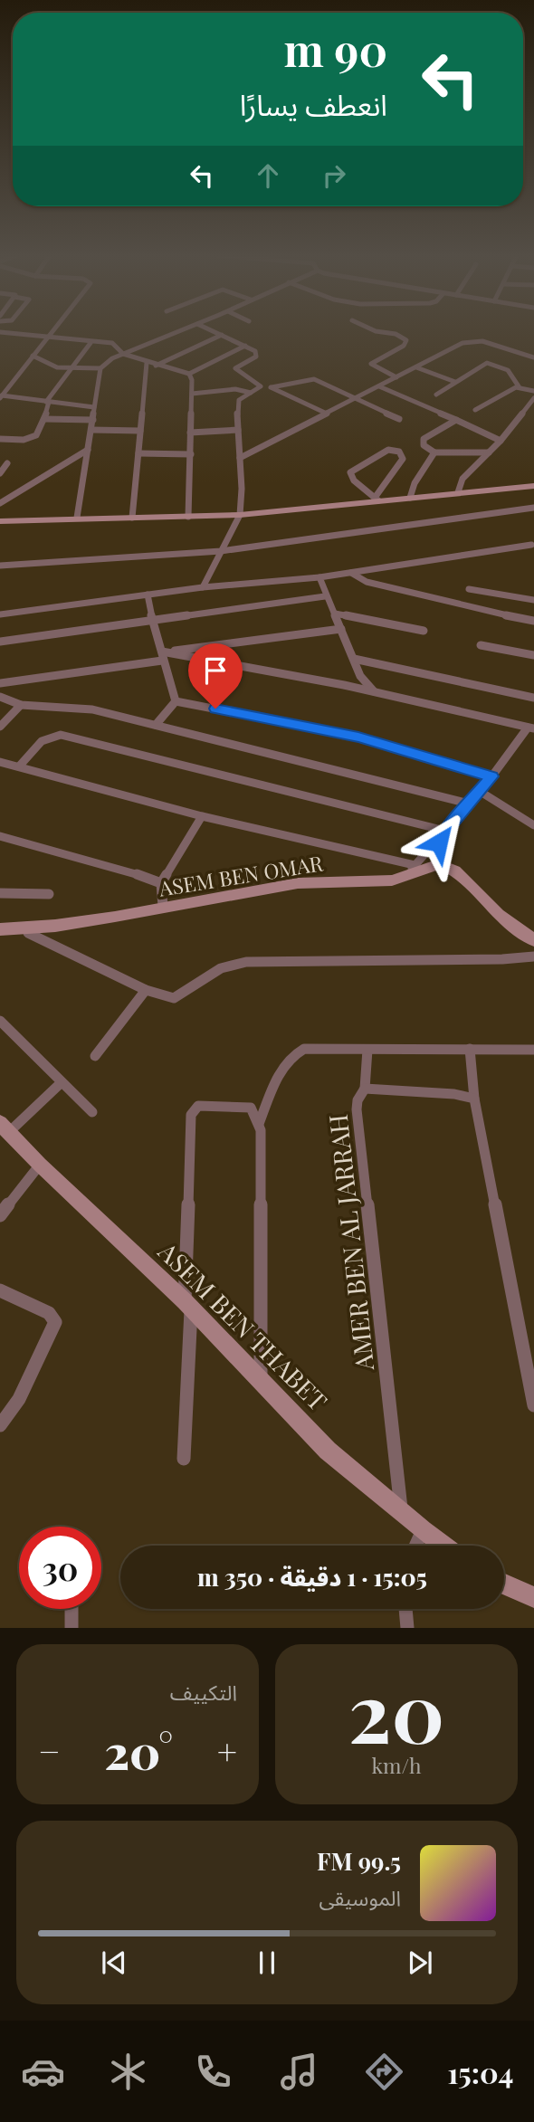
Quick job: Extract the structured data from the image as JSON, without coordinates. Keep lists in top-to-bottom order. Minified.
{"streets":{"street":["ASEM BEN OMAR","AMER BEN AL JARRAH","ASEM BEN THABET"]},"crossings":[["AMER BEN AL JARRAH","ASEM BEN THABET"]],"page":{"turn":["90 m","انعطف يسارًا"],"limit":"30","trip":"15:05 · 1 دقيقة · 350 m","tile":[["20","km/h"],"التكييف"],"heat":["−","20°","+"],"song":["99.5 FM","الموسيقى"],"tabs":"15:04"}}
